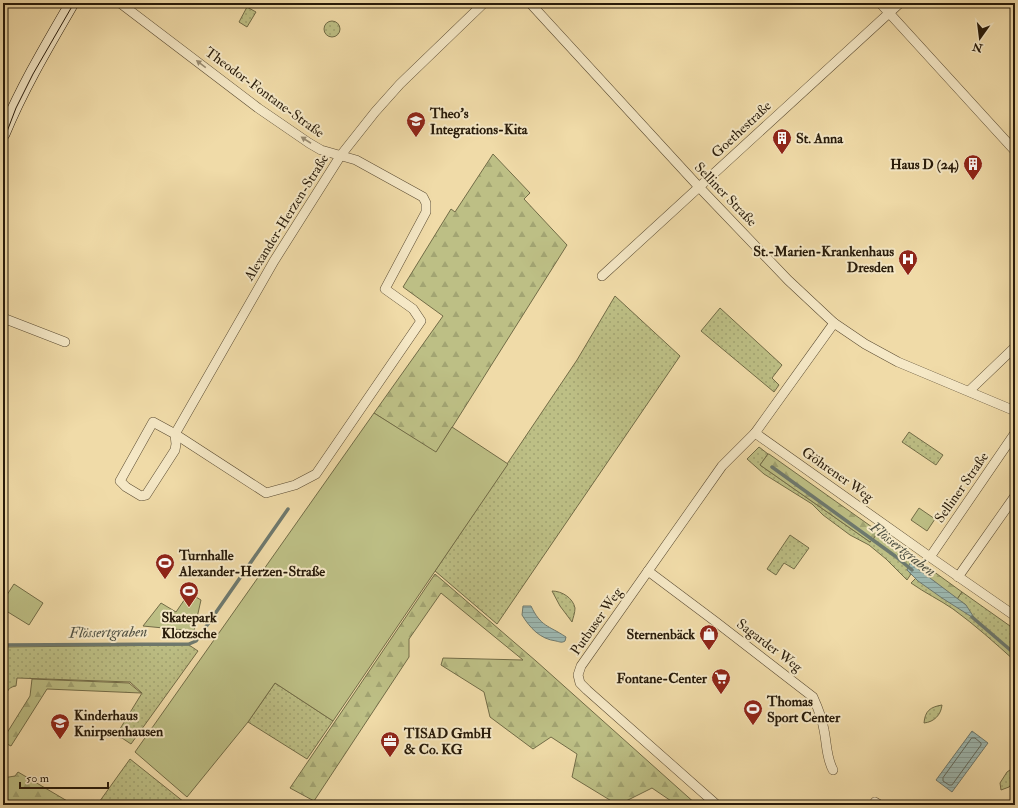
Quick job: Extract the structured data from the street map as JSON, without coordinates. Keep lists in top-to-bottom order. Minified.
{"streets":{"street":["Theodor-Fontane-Straße","Goethestraße","Selliner Straße","Alexander-Herzen-Straße","Göhrener Weg","Putbuser Weg","Sagarder Weg"]},"crossings":[["Theodor-Fontane-Straße","Alexander-Herzen-Straße"],["Goethestraße","Selliner Straße"],["Selliner Straße","Göhrener Weg"],["Göhrener Weg","Putbuser Weg"],["Putbuser Weg","Sagarder Weg"]],"one_way":["Theodor-Fontane-Straße"],"water":["Flössertgraben"],"places":{"school or university":["Theo's Integrations-Kita","Kinderhaus Knirpsenhausen"],"building":["St. Anna","Haus D (24)"],"hospital":["St.-Marien-Krankenhaus Dresden"],"sports":["Turnhalle Alexander-Herzen-Straße","Skatepark Klotzsche","Thomas Sport Center"],"shop":["Sternenbäck"],"supermarket":["Fontane-Center"],"office":["TISAD GmbH & Co. KG"]},"scale_bar":"50 m","north":"bottom"}
